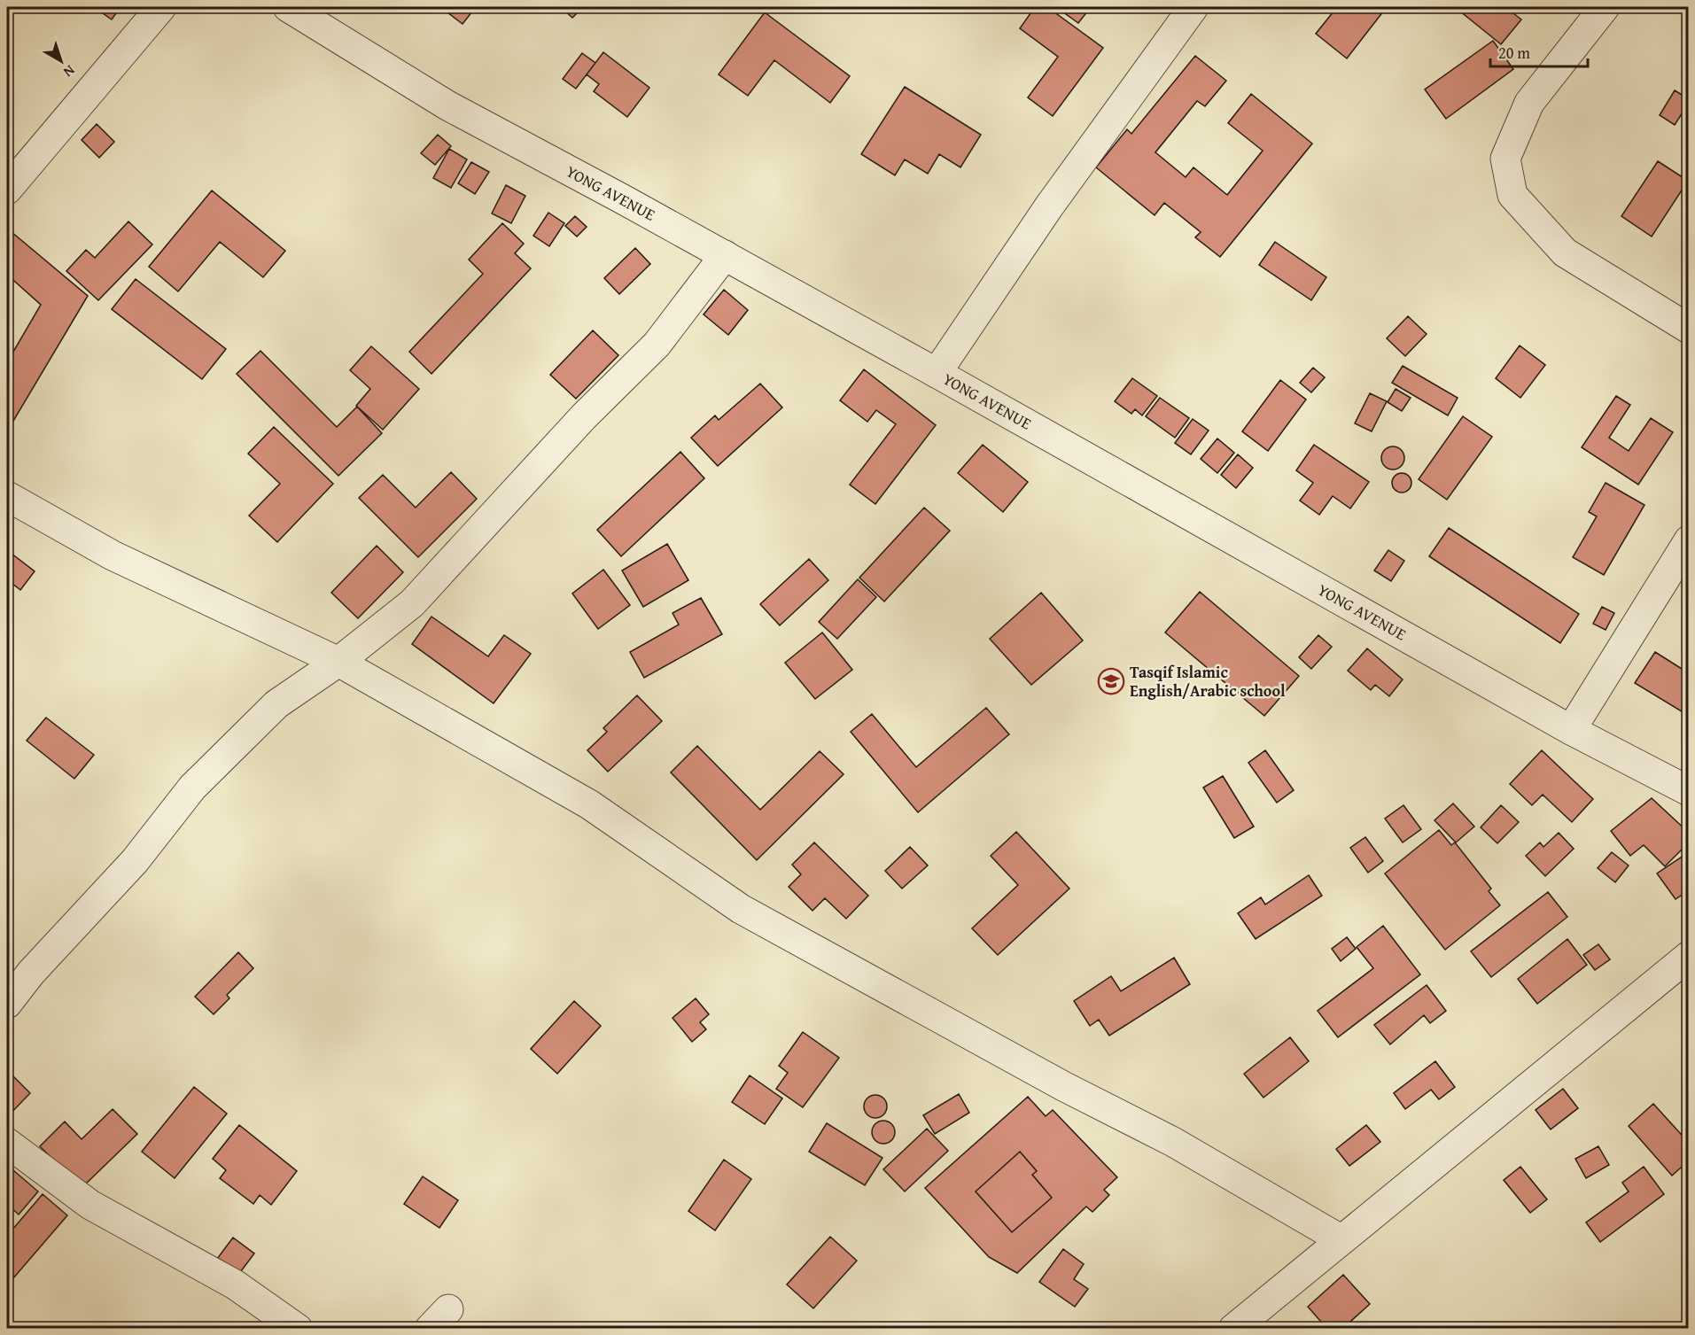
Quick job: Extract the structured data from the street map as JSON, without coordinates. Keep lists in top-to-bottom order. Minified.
{"streets":{"street":["YONG AVENUE"]},"places":{"school or university":["Tasqif Islamic English/Arabic school"]},"scale_bar":"20 m","north":"bottom right"}
